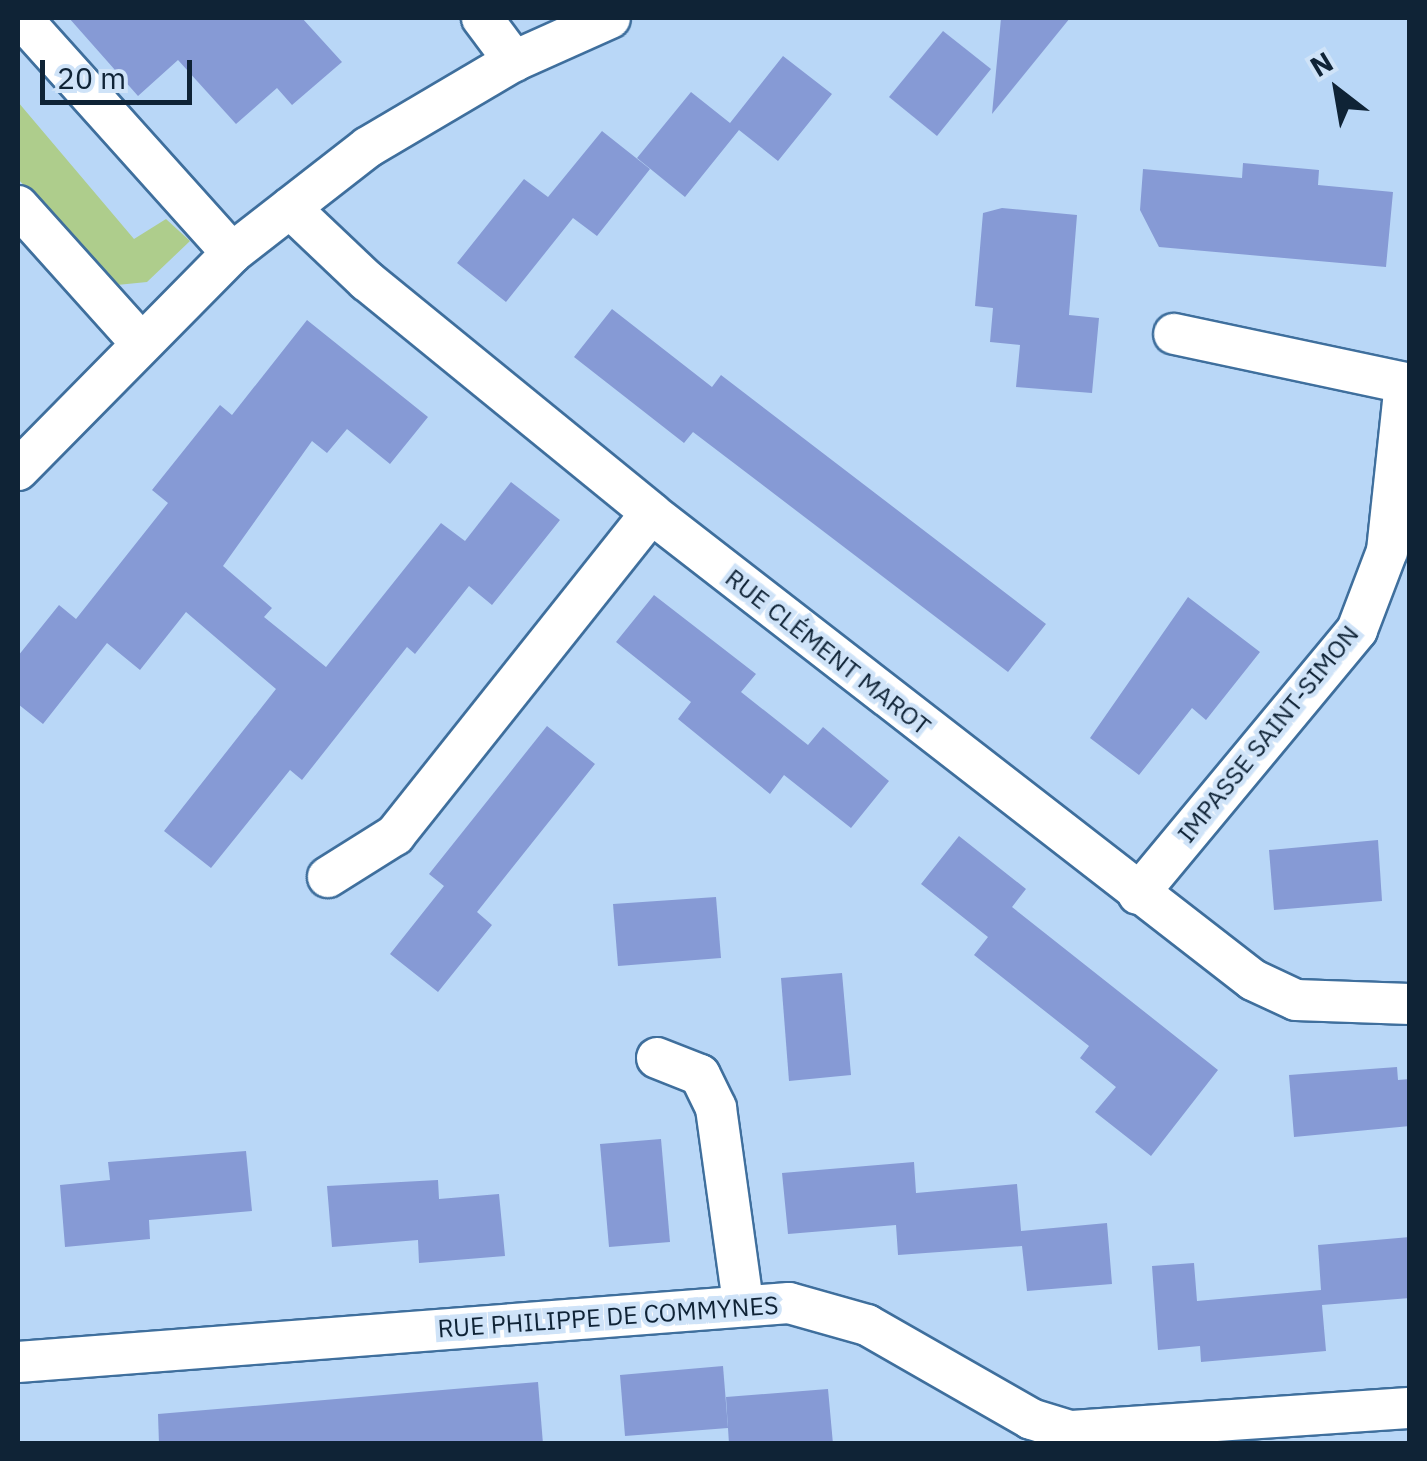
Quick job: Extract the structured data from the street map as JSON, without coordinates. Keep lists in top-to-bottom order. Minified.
{"streets":{"street":["RUE CLÉMENT MAROT","IMPASSE SAINT-SIMON","RUE PHILIPPE DE COMMYNES"]},"crossings":[["RUE CLÉMENT MAROT","IMPASSE SAINT-SIMON"]],"scale_bar":"20 m","north":"top left"}
